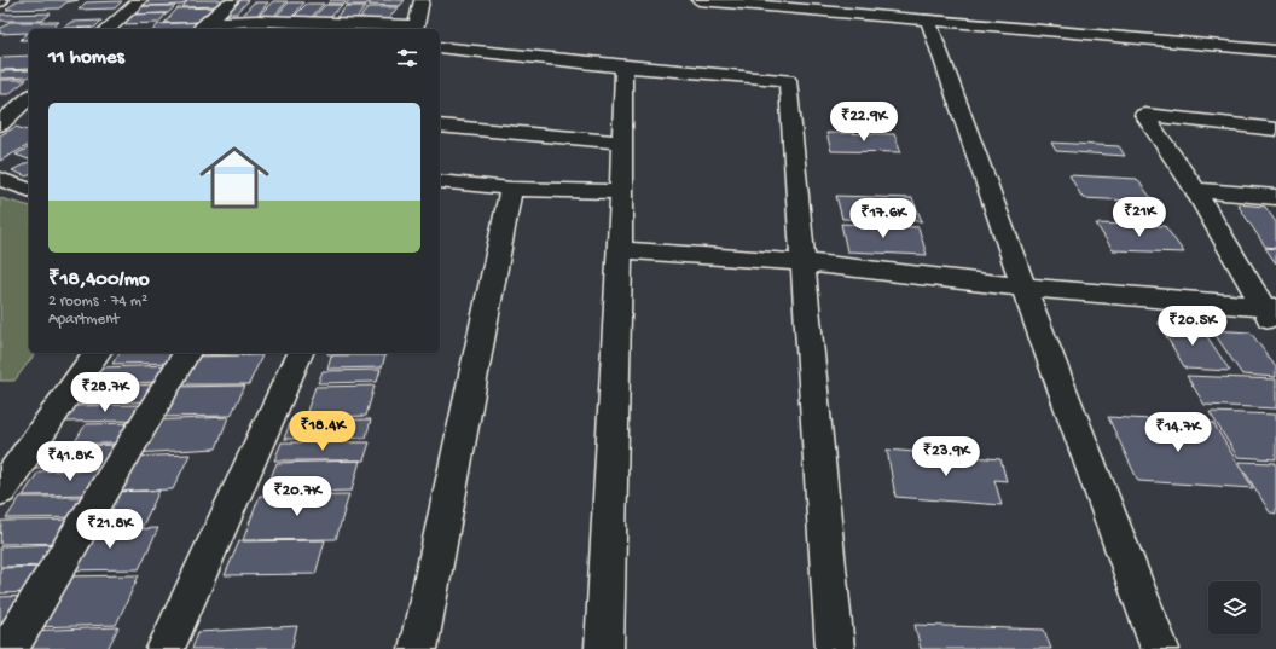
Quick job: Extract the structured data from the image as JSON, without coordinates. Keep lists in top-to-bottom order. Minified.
{"page":{"heading":"11 homes","list":[{"name":"₹18,400/mo","note":"2 rooms · 74 m² · Apartment"}],"price":["₹22.9K","₹21K","₹17.6K","₹20.5K","₹28.7K","₹18.4K","₹14.7K","₹23.9K","₹41.8K","₹20.7K","₹21.8K"]}}
